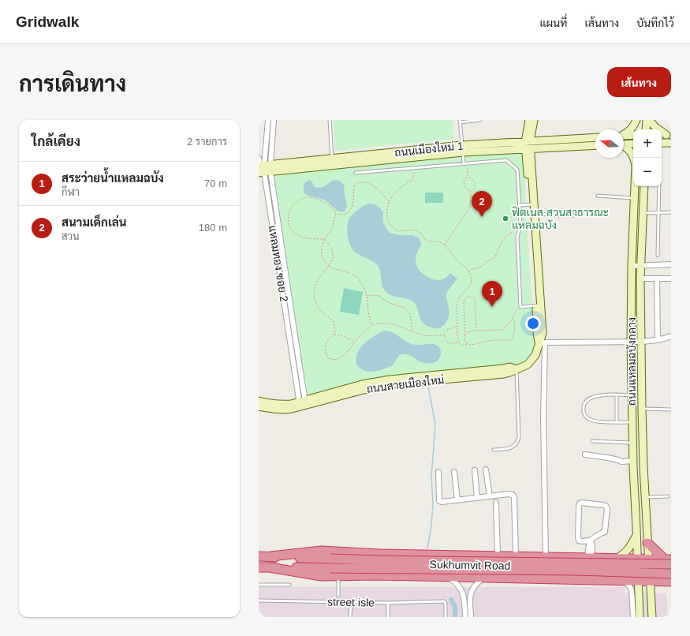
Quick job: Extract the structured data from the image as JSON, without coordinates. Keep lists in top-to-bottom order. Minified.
{"streets":{"highway":["Sukhumvit Road"],"street":["ถนนเมืองใหม่ 1","แหลมทอง ซอย 2","ถนนแหลมฉบังกลาง","ถนนสายเมืองใหม่"],"lane":["street isle"]},"crossings":[["ถนนเมืองใหม่ 1","แหลมทอง ซอย 2"],["แหลมทอง ซอย 2","ถนนสายเมืองใหม่"],["ถนนแหลมฉบังกลาง","Sukhumvit Road"]],"places":["ฟิตเนส สวนสาธารณะ แหลมฉบัง"],"north":"left","page":{"header":"Gridwalk","nav":["แผนที่","เส้นทาง","บันทึกไว้"],"buttons":"เส้นทาง","title":"การเดินทาง","heading":["ใกล้เคียง","2 รายการ"],"map_buttons":["+","−"],"list":[{"mark":"1","name":"สระว่ายน้ำแหลมฉบัง","note":"กีฬา","value":"70 m"},{"mark":"2","name":"สนามเด็กเล่น","note":"สวน","value":"180 m"}],"pins":["2","1"]}}
